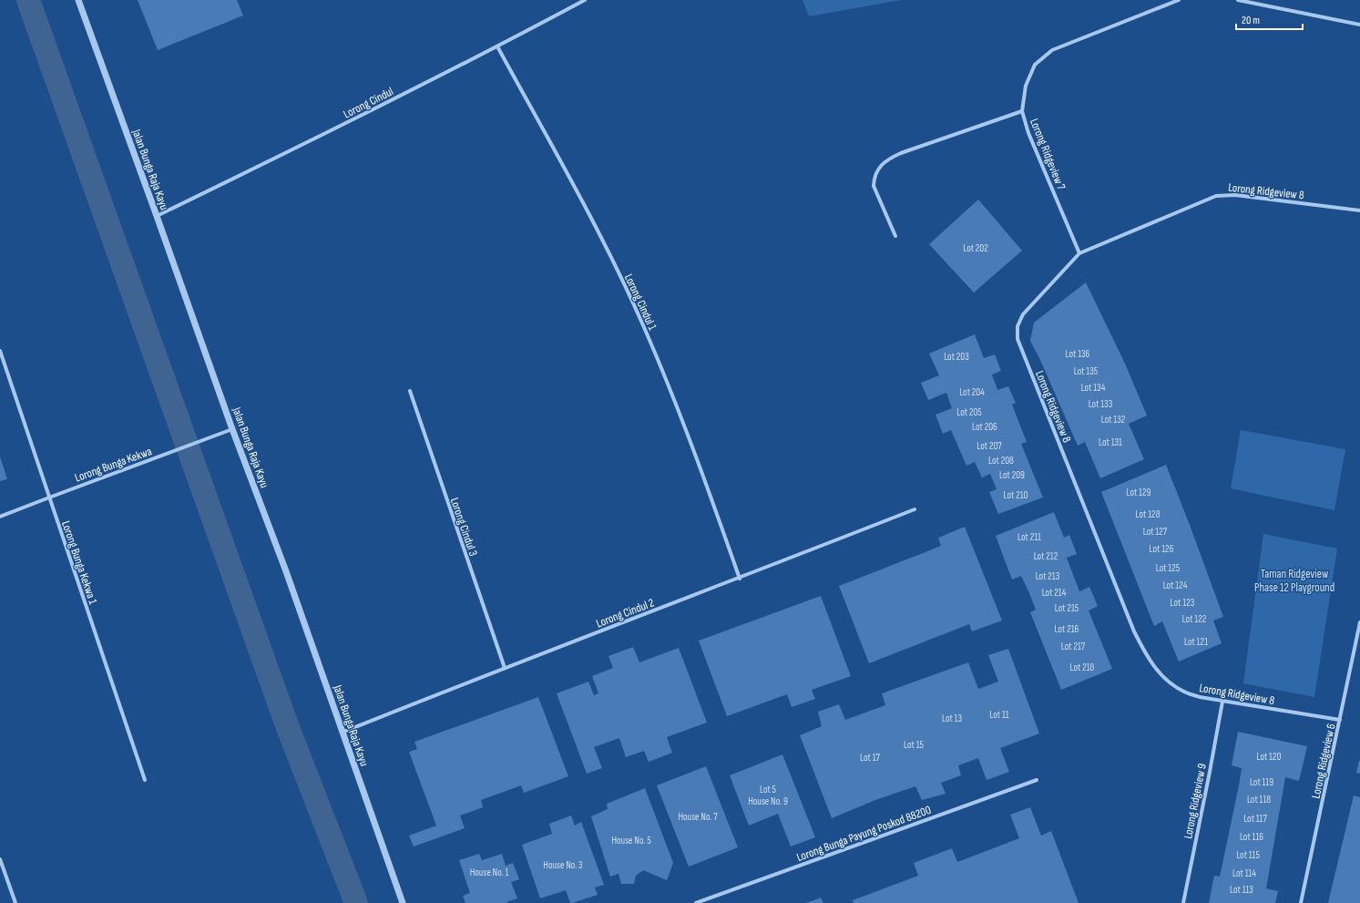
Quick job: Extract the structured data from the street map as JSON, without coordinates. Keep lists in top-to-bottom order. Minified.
{"streets":{"street":["Lorong Cindul","Lorong Ridgeview 7","Jalan Bunga Raja Kayu","Lorong Ridgeview 8","Lorong Cindul 1","Lorong Bunga Kekwa","Lorong Cindul 3","Lorong Bunga Kekwa 1","Lorong Cindul 2","Lorong Ridgeview 6","Lorong Ridgeview 9","Lorong Bunga Payung Poskod 88200"]},"crossings":[["Lorong Cindul","Jalan Bunga Raja Kayu"],["Lorong Cindul","Lorong Cindul 1"],["Lorong Ridgeview 7","Lorong Ridgeview 8"],["Jalan Bunga Raja Kayu","Lorong Bunga Kekwa"],["Jalan Bunga Raja Kayu","Lorong Cindul 2"],["Lorong Ridgeview 8","Lorong Ridgeview 6"],["Lorong Ridgeview 8","Lorong Ridgeview 9"],["Lorong Cindul 1","Lorong Cindul 2"],["Lorong Bunga Kekwa","Lorong Bunga Kekwa 1"],["Lorong Cindul 3","Lorong Cindul 2"]],"parks":["Taman Ridgeview Phase 12 Playground"],"house_numbers":["Lot 202","Lot 136","Lot 203","Lot 135","Lot 134","Lot 204","Lot 133","Lot 205","Lot 132","Lot 206","Lot 131","Lot 207","Lot 208","Lot 209","Lot 129","Lot 210","Lot 128","Lot 127","Lot 211","Lot 126","Lot 212","Lot 125","Lot 213","Lot 124","Lot 214","Lot 123","Lot 215","Lot 122","Lot 216","Lot 121","Lot 217","Lot 218","Lot 11","Lot 13","Lot 15","Lot 120","Lot 17","Lot 119","Lot 5 House No. 9","Lot 118","House No. 7","Lot 117","Lot 116","House No. 5","Lot 115","House No. 3","House No. 1","Lot 114","Lot 113"],"scale_bar":"20 m"}
